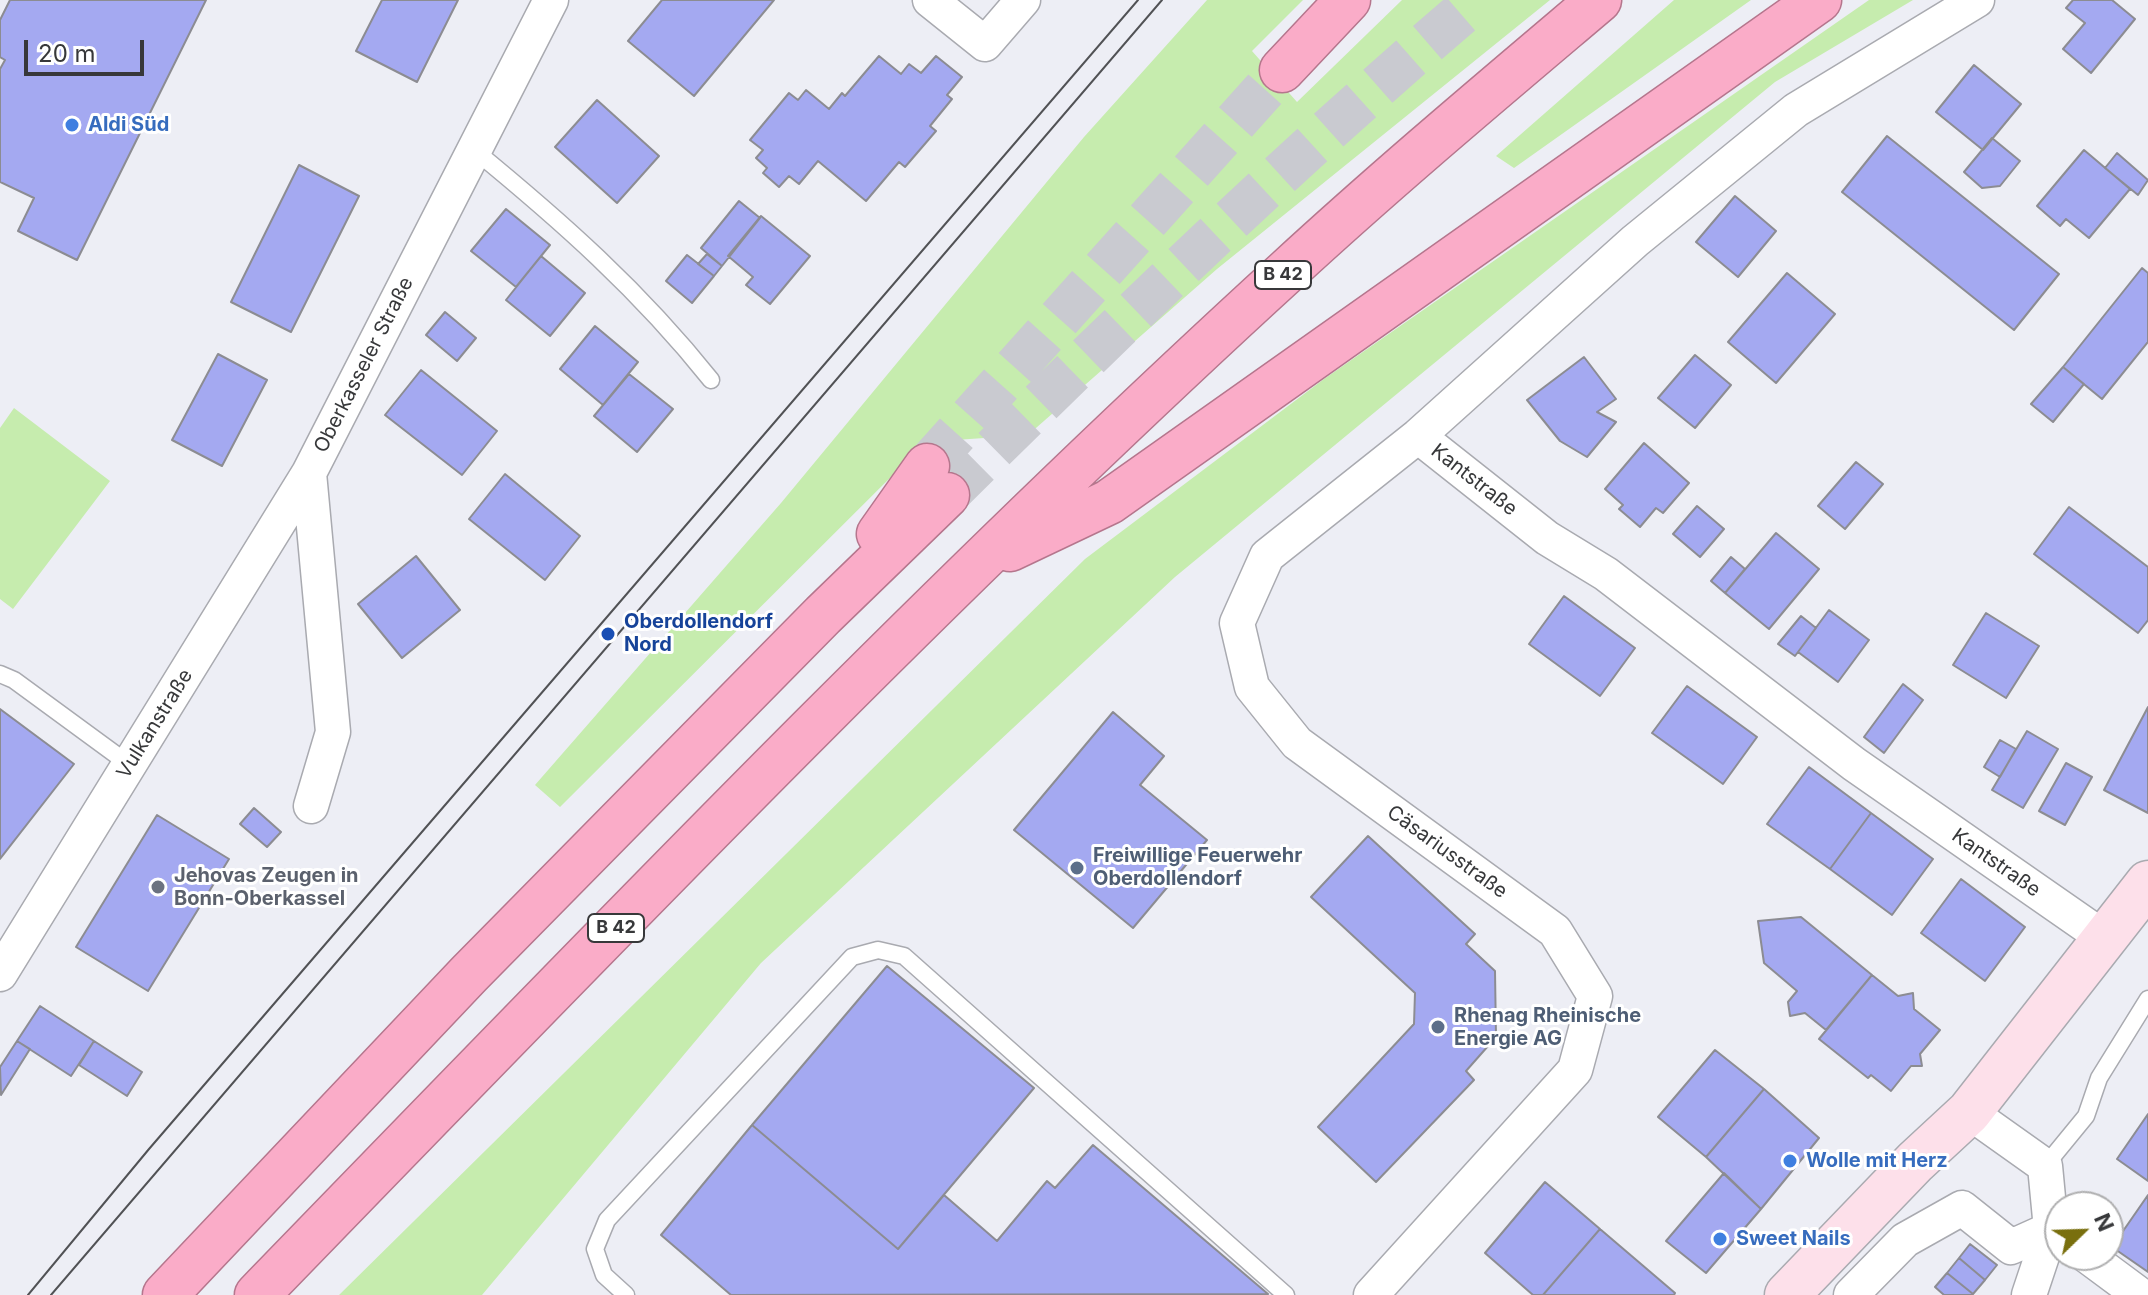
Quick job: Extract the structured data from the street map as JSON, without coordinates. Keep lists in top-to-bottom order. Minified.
{"streets":{"highway":["B 42"],"street":["Oberkasseler Straße","Kantstraße","Vulkanstraße","Cäsariusstraße"]},"crossings":[["Oberkasseler Straße","Vulkanstraße"],["Kantstraße","Cäsariusstraße"]],"places":["Aldi Süd","Oberdollendorf Nord","Freiwillige Feuerwehr Oberdollendorf","Jehovas Zeugen in Bonn-Oberkassel","Rhenag Rheinische Energie AG","Wolle mit Herz","Sweet Nails"],"scale_bar":"20 m","north":"top right"}
